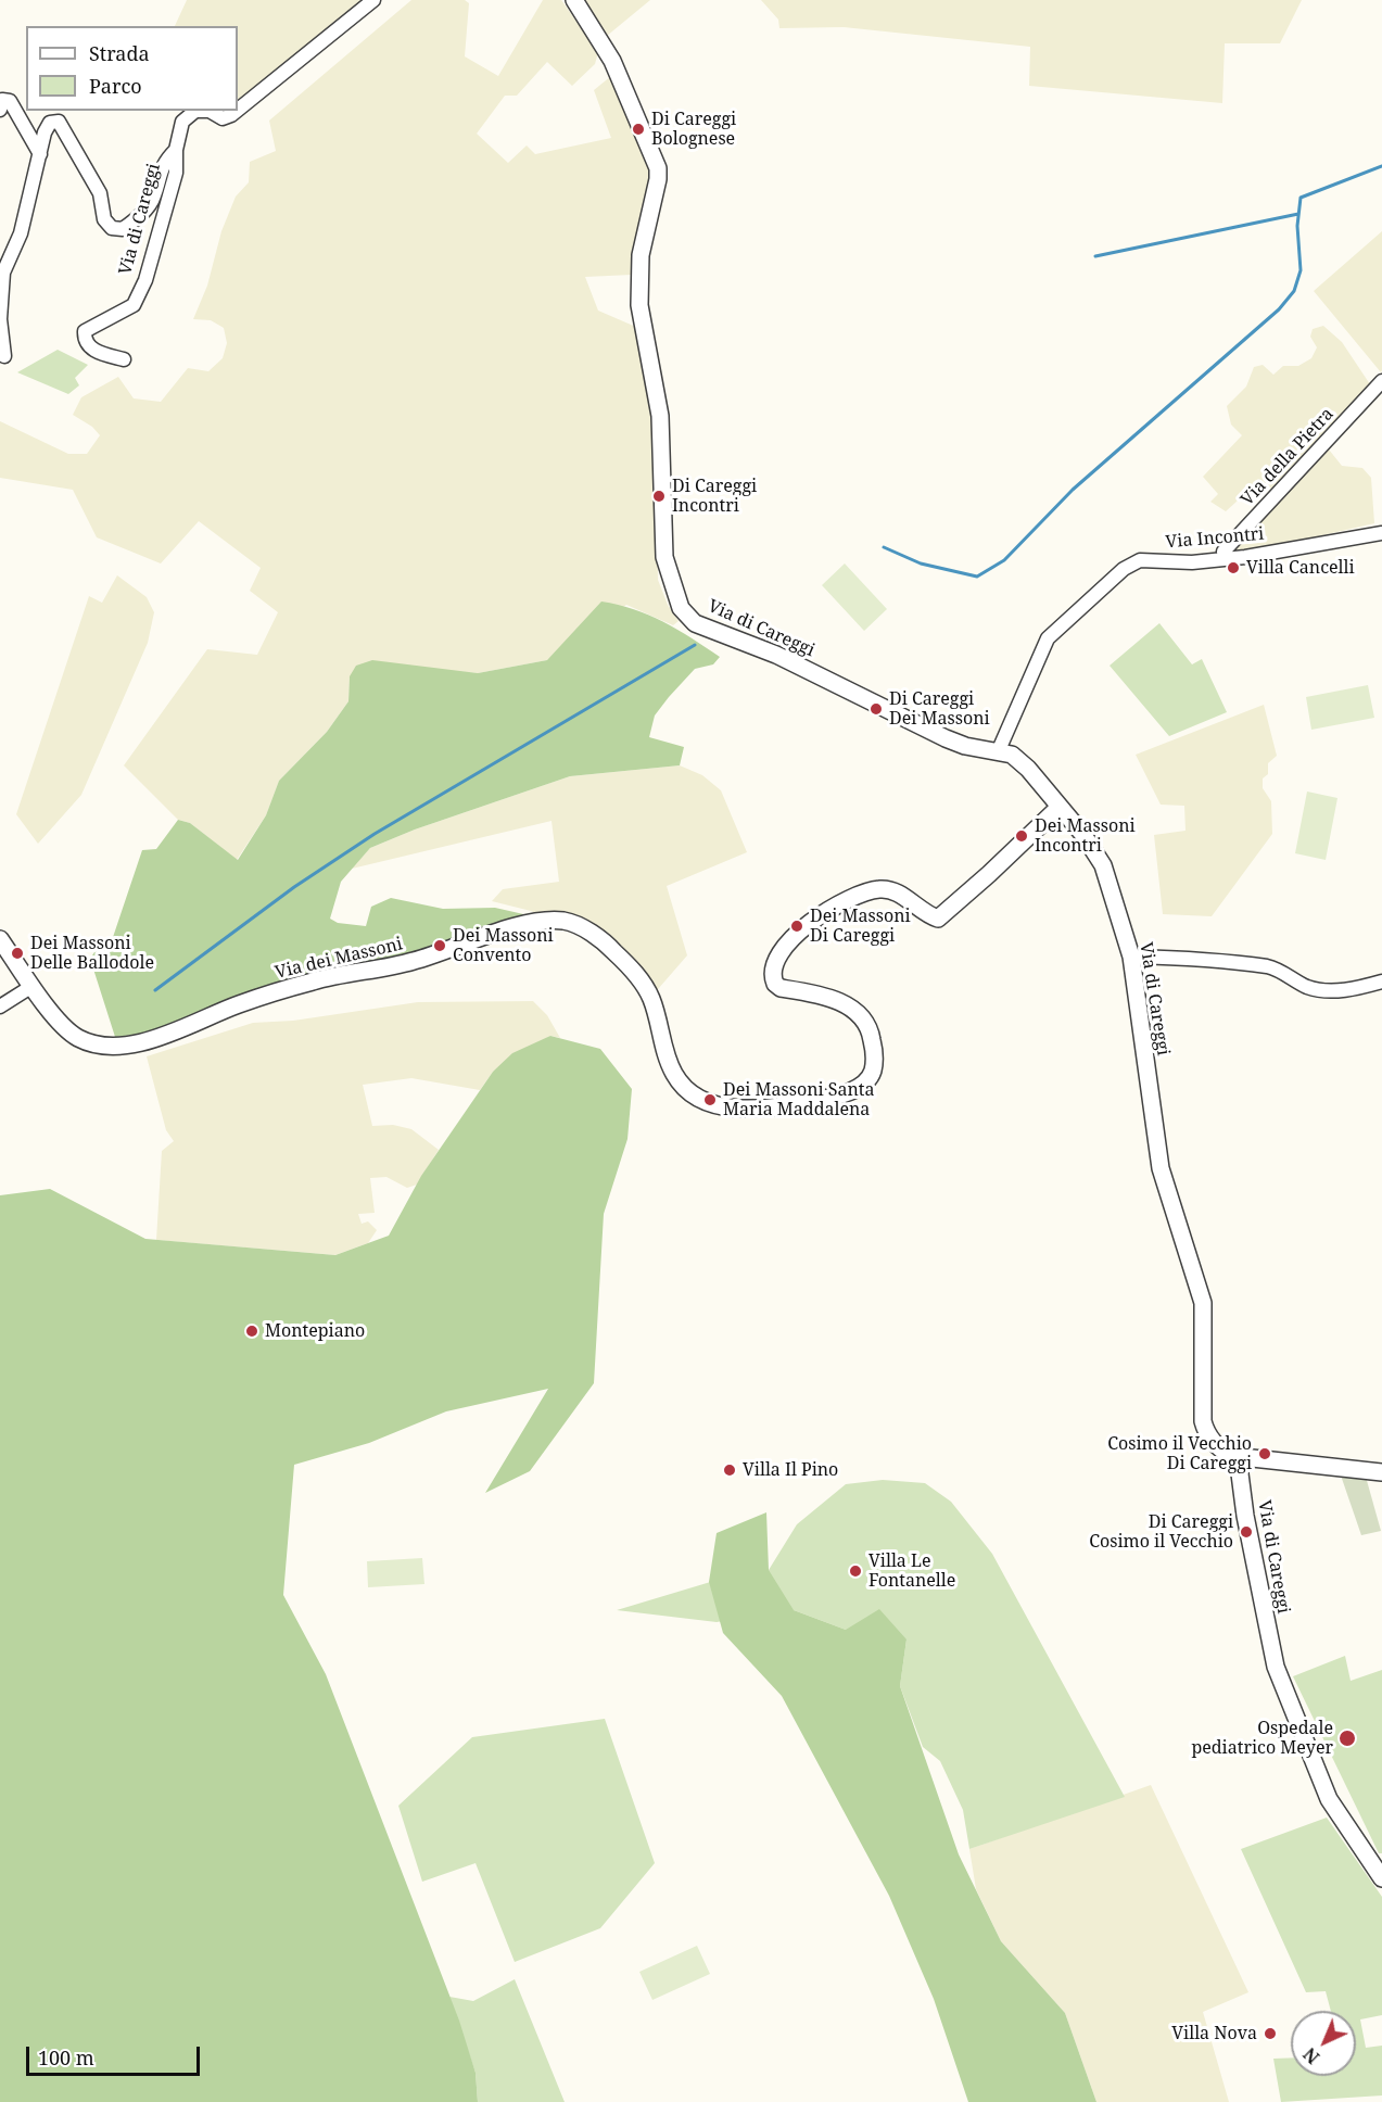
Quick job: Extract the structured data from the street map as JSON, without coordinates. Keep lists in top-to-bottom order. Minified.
{"streets":{"street":["Via di Careggi","Via della Pietra","Via Incontri","Via dei Massoni"]},"crossings":[["Via di Careggi","Via Incontri"],["Via di Careggi","Via dei Massoni"],["Via della Pietra","Via Incontri"]],"places":["Di Careggi Bolognese","Di Careggi Incontri","Villa Cancelli","Di Careggi Dei Massoni","Dei Massoni Incontri","Dei Massoni Di Careggi","Dei Massoni Convento","Dei Massoni Delle Ballodole","Dei Massoni Santa Maria Maddalena","Montepiano","Cosimo il Vecchio Di Careggi","Villa Il Pino","Di Careggi Cosimo il Vecchio","Villa Le Fontanelle","Ospedale pediatrico Meyer","Villa Nova"],"legend":["Strada","Parco"],"scale_bar":"100 m","north":"bottom left"}
